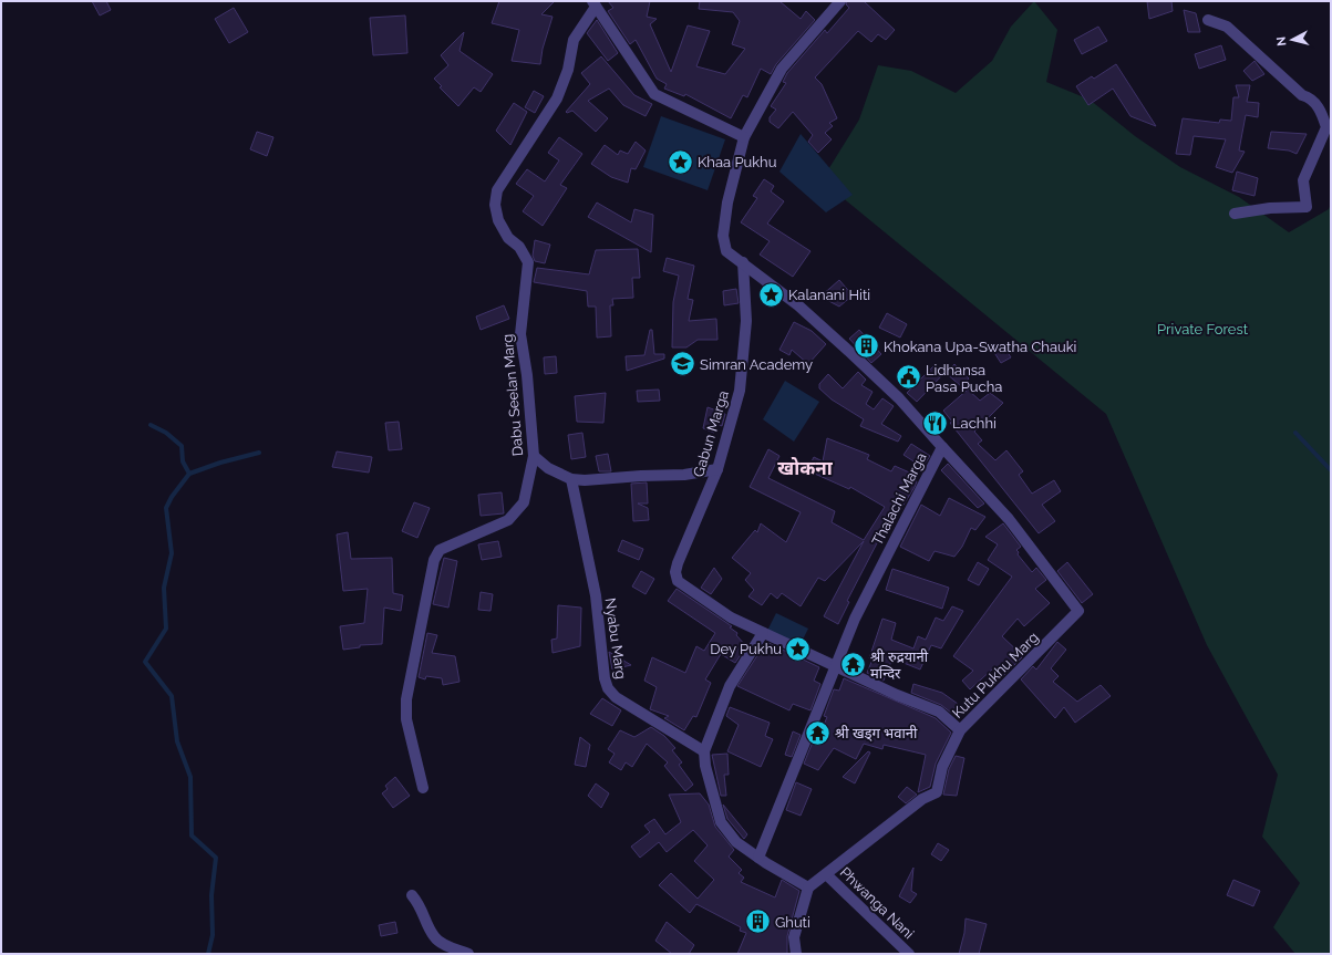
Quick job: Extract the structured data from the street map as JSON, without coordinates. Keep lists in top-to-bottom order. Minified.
{"streets":{"street":["Dabu Seelan Marg","Gabun Marga","Thalachi Marga","Nyabu Marg","Kutu Pukhu Marg","Phwanga Nani"]},"crossings":[["Gabun Marga","Thalachi Marga"],["Thalachi Marga","Kutu Pukhu Marg"],["Kutu Pukhu Marg","Phwanga Nani"]],"districts":["खोकना"],"parks":["Private Forest"],"places":{"place":["Khaa Pukhu","Kalanani Hiti","Dey Pukhu"],"building":["Khokana Upa-Swatha Chauki","Ghuti"],"school or university":["Simran Academy"],"public building":["Lidhansa Pasa Pucha"],"restaurant":["Lachhi"],"temple":["श्री रुद्रयानी मन्दिर","श्री खड्ग भवानी"]},"north":"left"}
